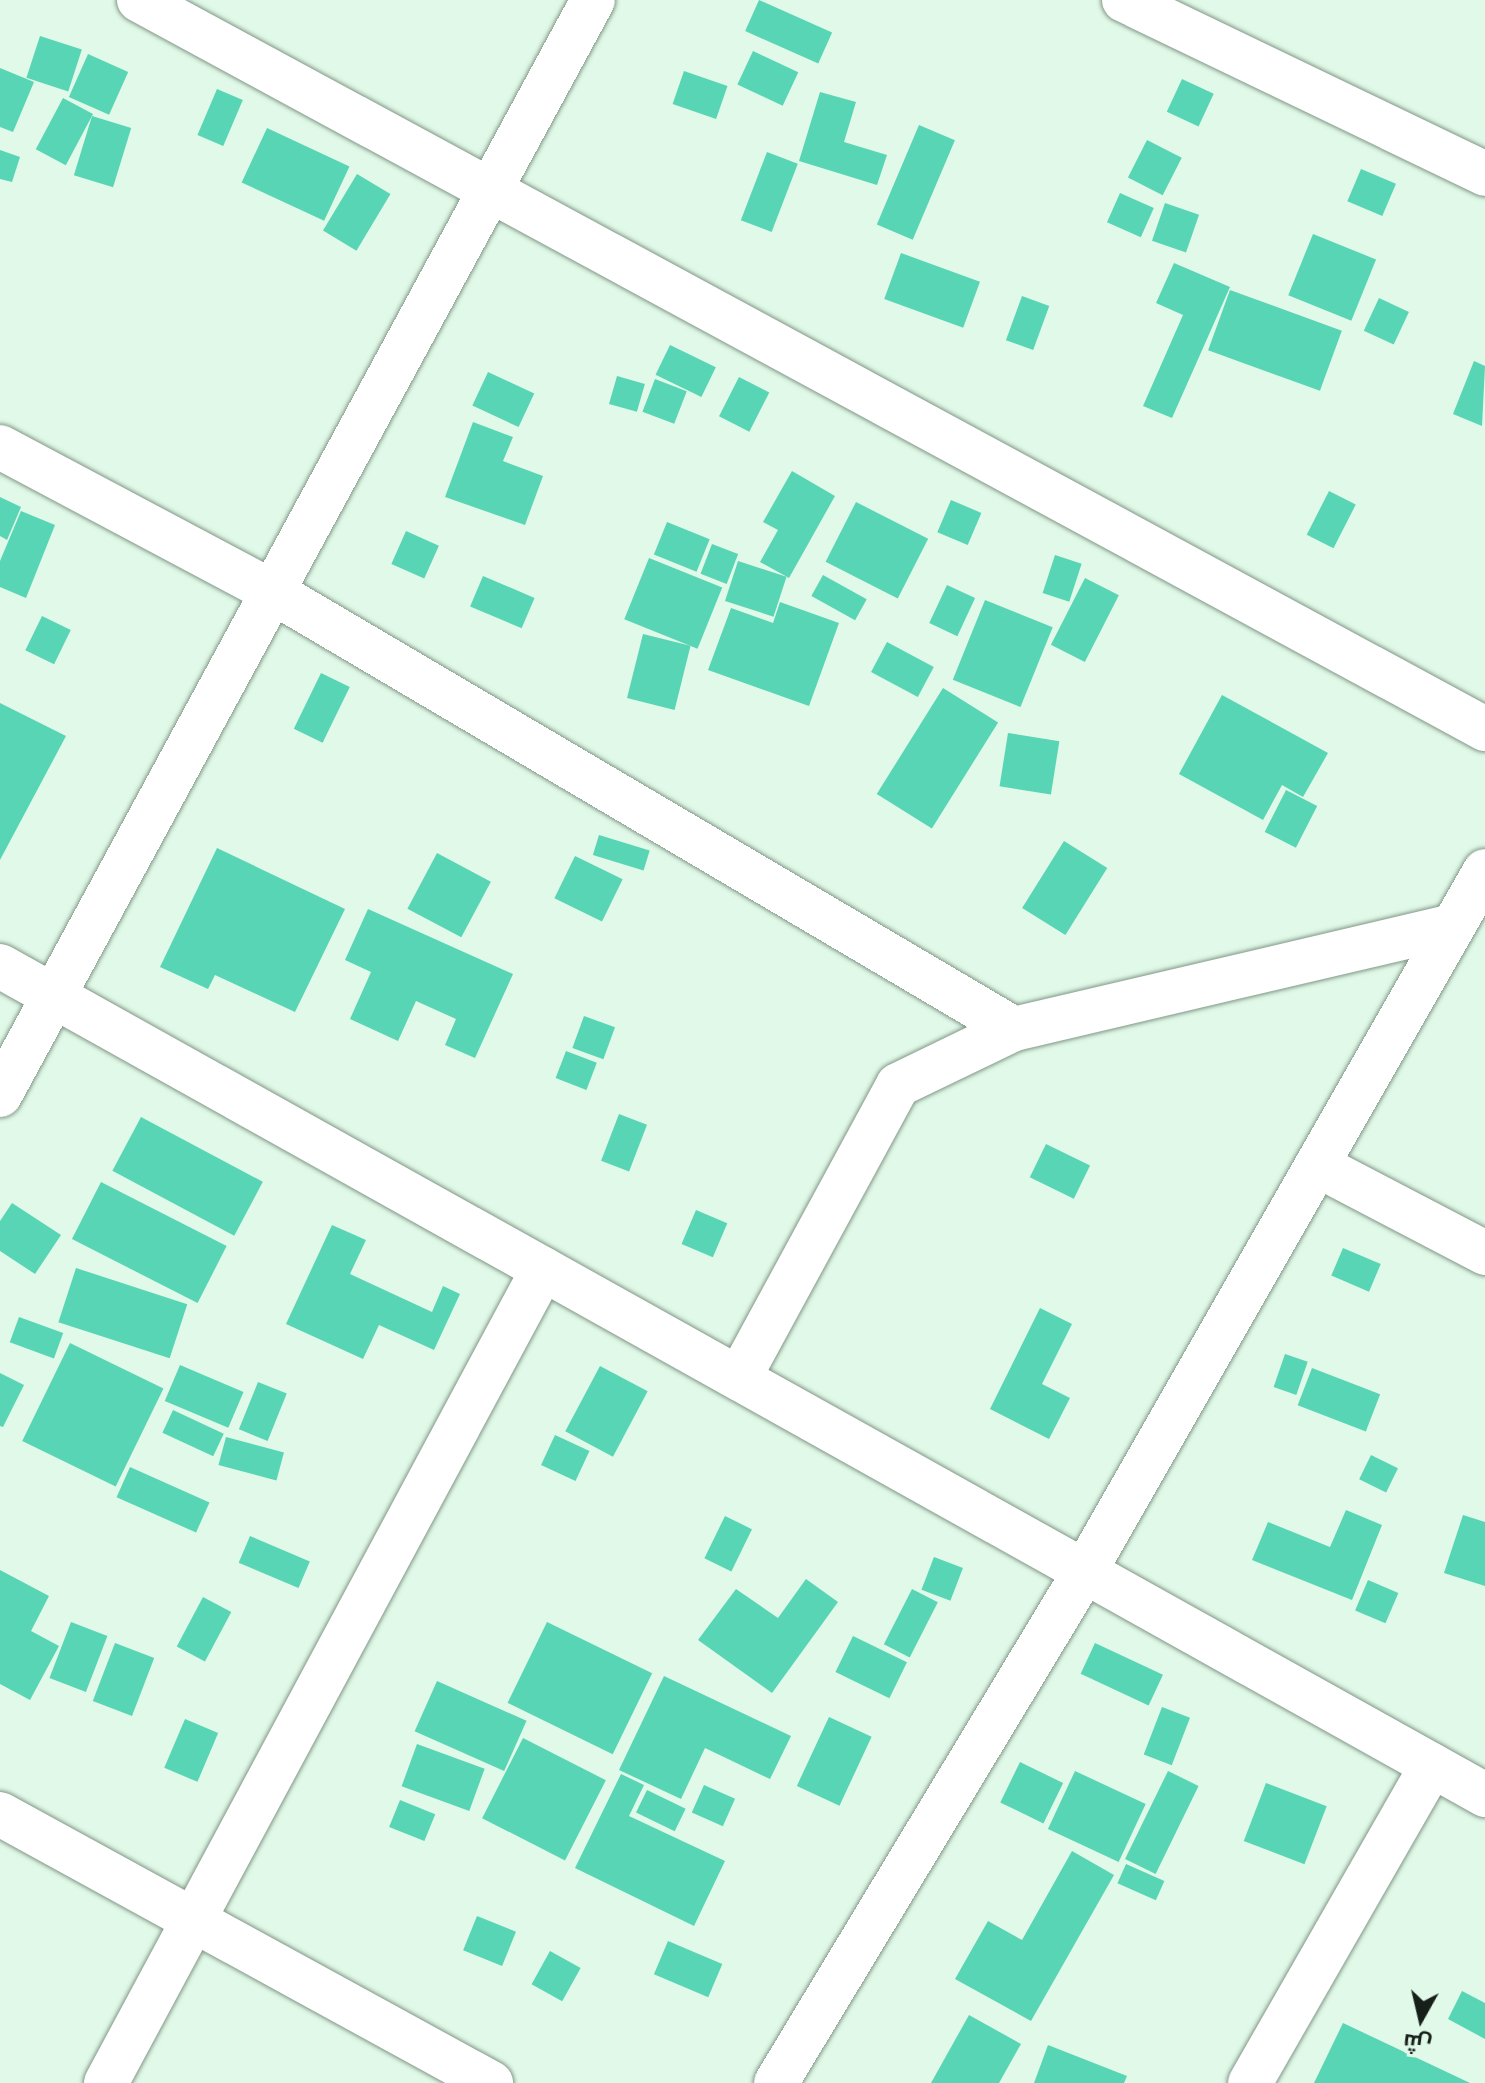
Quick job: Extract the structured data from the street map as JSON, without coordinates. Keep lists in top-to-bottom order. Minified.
{"north":"bottom"}
